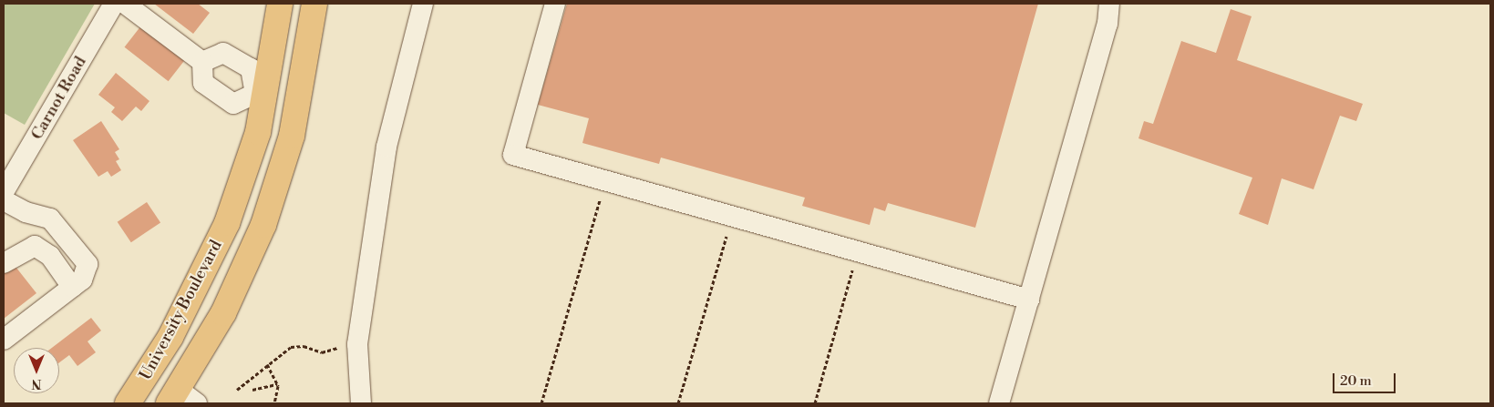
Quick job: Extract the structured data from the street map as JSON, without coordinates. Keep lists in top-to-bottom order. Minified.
{"streets":{"main road":["University Boulevard"],"street":["Carnot Road"]},"scale_bar":"20 m","north":"bottom"}
